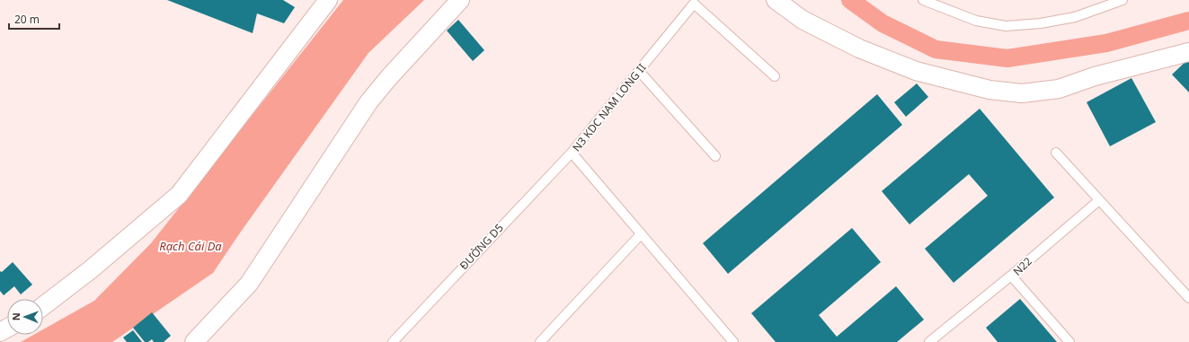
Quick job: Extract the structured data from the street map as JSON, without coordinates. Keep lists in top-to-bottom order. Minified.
{"streets":{"lane":["N3 KDC NAM LONG II","ĐƯỜNG D5","N22"]},"crossings":[["N3 KDC NAM LONG II","ĐƯỜNG D5"]],"water":["Rạch Cái Da"],"scale_bar":"20 m","north":"left"}
